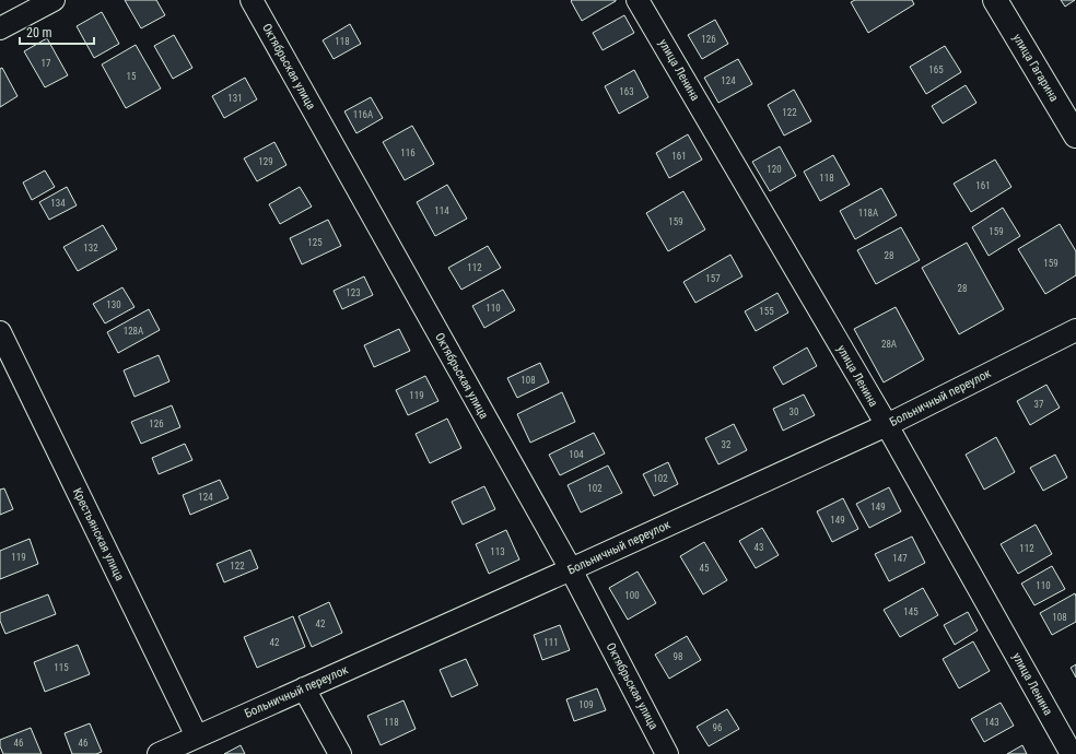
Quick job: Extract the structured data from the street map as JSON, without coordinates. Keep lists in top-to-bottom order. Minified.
{"streets":{"main road":["улица Гагарина"],"street":["Октябрьская улица","улица Ленина","Больничный переулок","Крестьянская улица"]},"crossings":[["Октябрьская улица","Больничный переулок"],["улица Ленина","Больничный переулок"],["Больничный переулок","Крестьянская улица"]],"house_numbers":["126","118","17","165","15","124","163","131","122","116А","116","161","129","120","118","161","134","114","118А","159","159","125","132","28","159","112","157","28","123","130","110","155","128А","28А","108","119","37","30","126","32","104","102","102","124","149","149","43","112","113","119","147","122","45","110","100","145","108","42","42","111","98","115","109","118","143","96","46","46"],"scale_bar":"20 m"}
